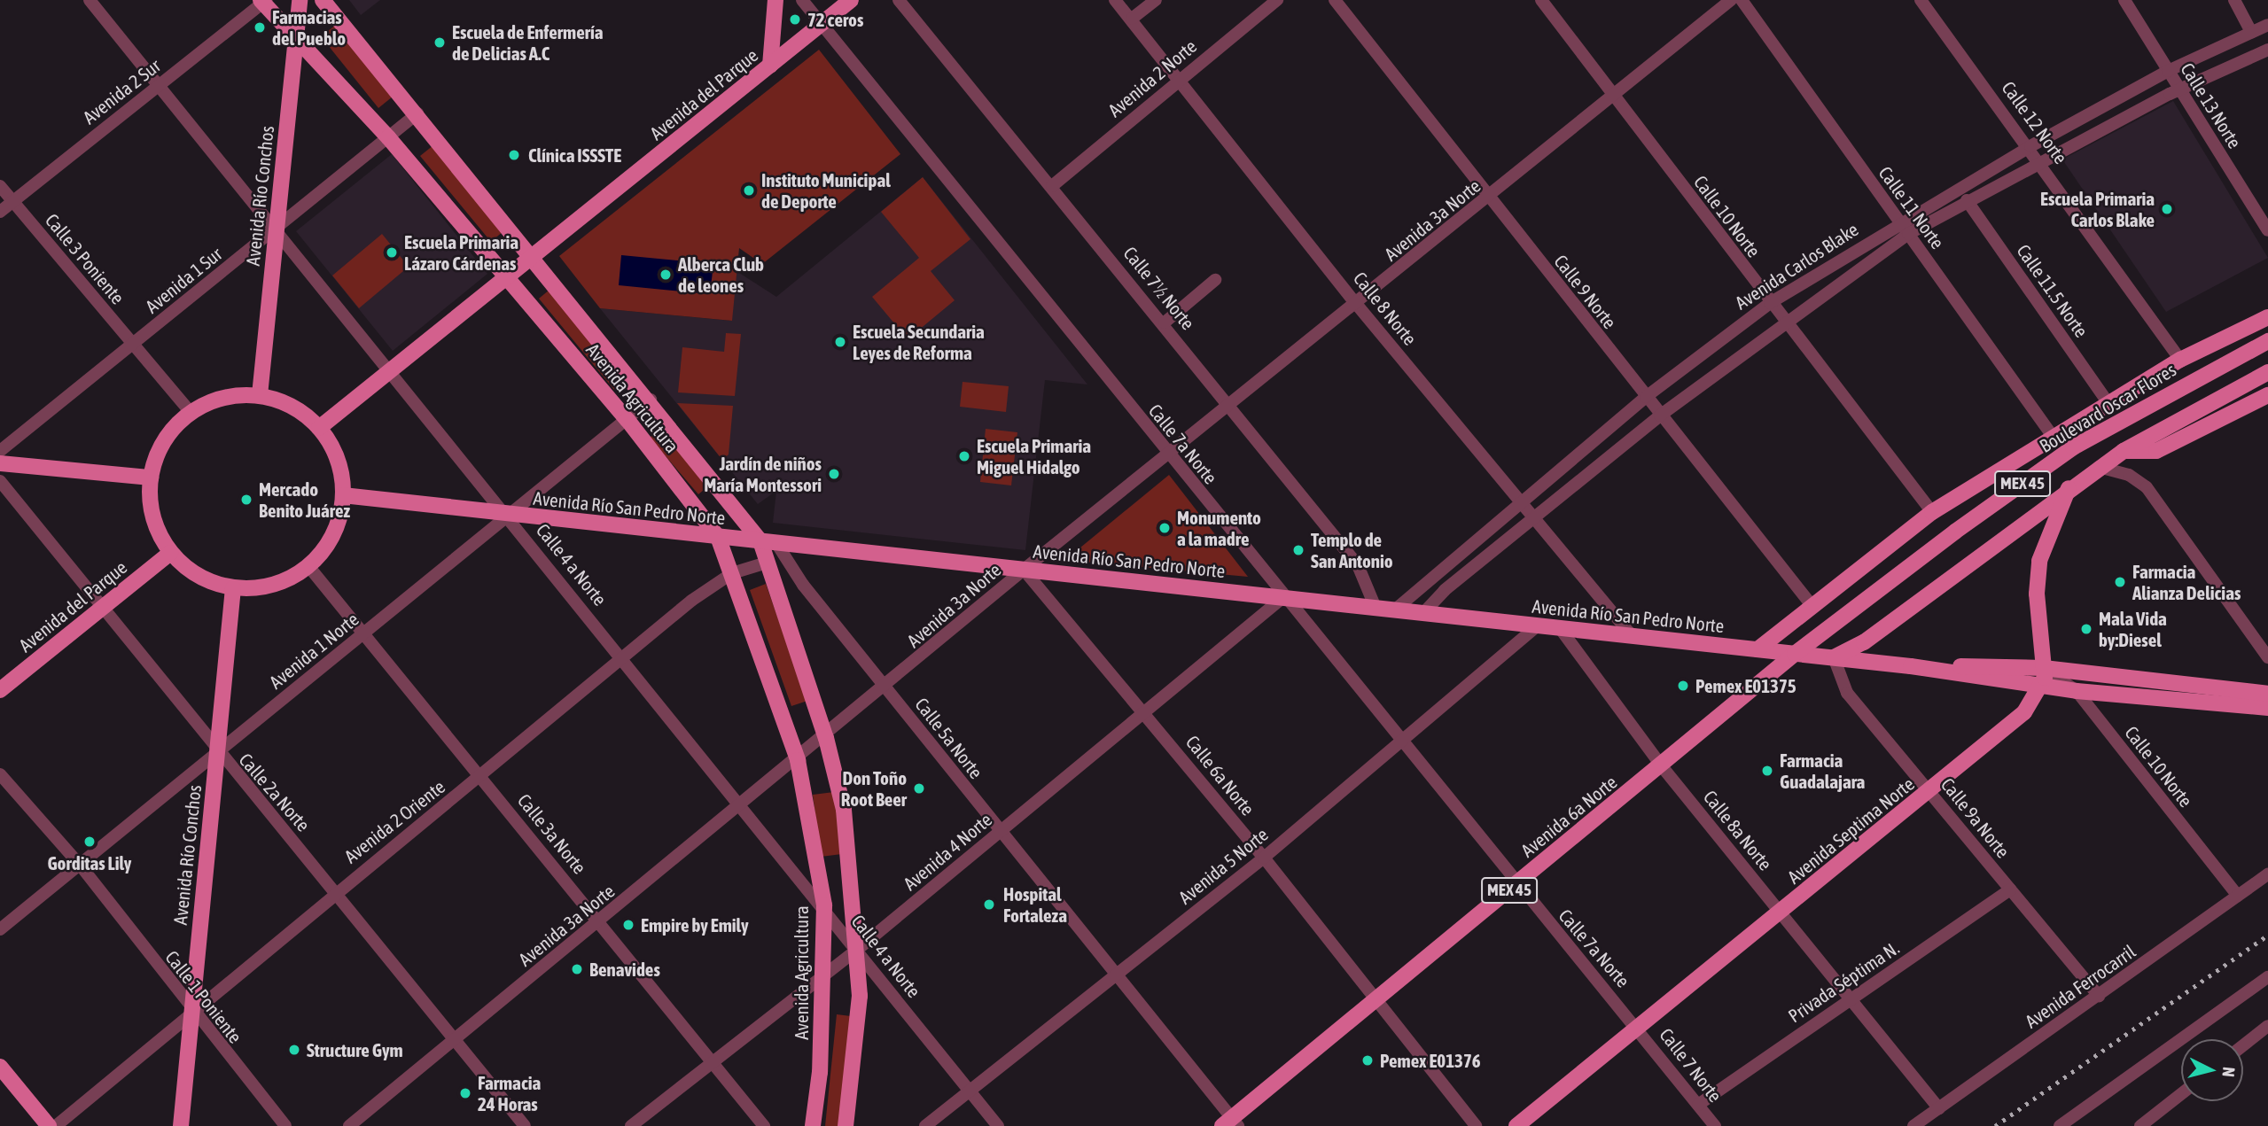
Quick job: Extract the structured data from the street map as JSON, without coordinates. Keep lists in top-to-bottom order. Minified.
{"streets":{"main road":["Avenida del Parque","Avenida Río Conchos","Avenida Agricultura","Boulevard Oscar Flores","MEX 45","Avenida Río San Pedro Norte","Avenida 6a Norte","Avenida Septima Norte"],"street":["Avenida 2 Norte","Avenida 2 Sur","Calle 13 Norte","Calle 12 Norte","Calle 11 Norte","Calle 10 Norte","Avenida 3a Norte","Calle 3 Poniente","Avenida Carlos Blake","Avenida 1 Sur","Calle 7½ Norte","Calle 11.5 Norte","Calle 9 Norte","Calle 8 Norte","Calle 7a Norte","Calle 4 a Norte","Avenida 1 Norte","Calle 5a Norte","Calle 6a Norte","Calle 2a Norte","Calle 9a Norte","Avenida 2 Oriente","Calle 8a Norte","Calle 3a Norte","Avenida 4 Norte","Avenida 5 Norte","Privada Séptima N.","Avenida Ferrocarril","Calle 1 Poniente","Calle 7 Norte"]},"crossings":[["Avenida 2 Norte","Calle 7½ Norte"],["Avenida 2 Norte","Calle 8 Norte"],["Avenida 2 Sur","Calle 3 Poniente"],["Avenida 2 Sur","Avenida Agricultura"],["Avenida 2 Sur","Calle 4 a Norte"],["Avenida del Parque","Avenida Río Conchos"],["Avenida del Parque","Calle 3 Poniente"],["Avenida del Parque","Avenida Agricultura"],["Avenida del Parque","Calle 7a Norte"],["Avenida del Parque","Avenida Río San Pedro Norte"],["Avenida del Parque","Calle 4 a Norte"],["Avenida del Parque","Calle 2a Norte"],["Avenida del Parque","Calle 3a Norte"],["Calle 13 Norte","Avenida Carlos Blake"],["Calle 12 Norte","Avenida Carlos Blake"],["Avenida Río Conchos","Calle 3 Poniente"],["Avenida Río Conchos","Avenida 1 Sur"],["Avenida Río Conchos","Avenida Agricultura"],["Avenida Río Conchos","Avenida Río San Pedro Norte"],["Avenida Río Conchos","Calle 4 a Norte"],["Avenida Río Conchos","Avenida 1 Norte"],["Avenida Río Conchos","Calle 2a Norte"],["Avenida Río Conchos","Avenida 2 Oriente"],["Avenida Río Conchos","Calle 3a Norte"],["Avenida Río Conchos","Calle 1 Poniente"],["Calle 11 Norte","Avenida Carlos Blake"],["Calle 10 Norte","Avenida 3a Norte"],["Calle 10 Norte","Avenida Carlos Blake"],["Calle 10 Norte","MEX 45"],["Calle 10 Norte","Avenida Río San Pedro Norte"],["Calle 10 Norte","Avenida Ferrocarril"],["Avenida 3a Norte","Calle 7½ Norte"],["Avenida 3a Norte","Calle 9 Norte"],["Avenida 3a Norte","Calle 8 Norte"],["Avenida 3a Norte","Avenida Agricultura"],["Avenida 3a Norte","Calle 7a Norte"],["Avenida 3a Norte","Avenida Río San Pedro Norte"],["Avenida 3a Norte","Calle 4 a Norte"],["Avenida 3a Norte","Calle 5a Norte"],["Avenida 3a Norte","Calle 6a Norte"],["Avenida 3a Norte","Calle 2a Norte"],["Avenida 3a Norte","Calle 3a Norte"],["Calle 3 Poniente","Avenida 1 Sur"],["Calle 3 Poniente","Avenida Río San Pedro Norte"],["Calle 3 Poniente","Calle 3a Norte"],["Avenida Carlos Blake","Calle 11.5 Norte"],["Avenida Carlos Blake","Calle 9 Norte"],["Avenida Carlos Blake","Calle 8 Norte"],["Avenida Carlos Blake","Avenida Río San Pedro Norte"],["Avenida 1 Sur","Avenida Agricultura"],["Avenida 1 Sur","Calle 4 a Norte"],["Calle 7½ Norte","Avenida Río San Pedro Norte"],["Calle 8 Norte","Avenida Río San Pedro Norte"],["Avenida Agricultura","Avenida Río San Pedro Norte"],["Avenida Agricultura","Calle 4 a Norte"],["Avenida Agricultura","Avenida 1 Norte"],["Avenida Agricultura","Avenida 2 Oriente"],["Avenida Agricultura","Avenida 4 Norte"],["Boulevard Oscar Flores","Avenida Río San Pedro Norte"],["Boulevard Oscar Flores","Avenida 6a Norte"],["Calle 7a Norte","Avenida Río San Pedro Norte"],["Calle 7a Norte","Avenida 6a Norte"],["Calle 7a Norte","Avenida Septima Norte"],["Calle 7a Norte","Avenida 4 Norte"],["Calle 7a Norte","Avenida 5 Norte"],["Calle 7a Norte","Calle 7 Norte"],["MEX 45","Avenida Río San Pedro Norte"],["MEX 45","Calle 9a Norte"],["MEX 45","Avenida Septima Norte"],["Avenida Río San Pedro Norte","Calle 4 a Norte"],["Avenida Río San Pedro Norte","Avenida 1 Norte"],["Avenida Río San Pedro Norte","Calle 5a Norte"],["Avenida Río San Pedro Norte","Calle 6a Norte"],["Avenida Río San Pedro Norte","Avenida 6a Norte"],["Avenida Río San Pedro Norte","Calle 9a Norte"],["Avenida Río San Pedro Norte","Calle 8a Norte"],["Avenida Río San Pedro Norte","Avenida Septima Norte"],["Avenida Río San Pedro Norte","Calle 3a Norte"],["Avenida Río San Pedro Norte","Avenida 4 Norte"],["Avenida Río San Pedro Norte","Avenida 5 Norte"],["Calle 4 a Norte","Avenida 1 Norte"],["Calle 4 a Norte","Avenida 2 Oriente"],["Calle 4 a Norte","Avenida 4 Norte"],["Calle 4 a Norte","Avenida 5 Norte"],["Avenida 1 Norte","Calle 2a Norte"],["Avenida 1 Norte","Calle 3a Norte"],["Avenida 1 Norte","Calle 1 Poniente"],["Calle 5a Norte","Avenida 6a Norte"],["Calle 5a Norte","Avenida 4 Norte"],["Calle 5a Norte","Avenida 5 Norte"],["Calle 6a Norte","Avenida 6a Norte"],["Calle 6a Norte","Avenida 4 Norte"],["Calle 6a Norte","Avenida 5 Norte"],["Calle 2a Norte","Avenida 2 Oriente"],["Avenida 6a Norte","Calle 8a Norte"],["Calle 9a Norte","Avenida Septima Norte"],["Calle 9a Norte","Privada Séptima N."],["Calle 9a Norte","Avenida Ferrocarril"],["Avenida 2 Oriente","Calle 3a Norte"],["Avenida 2 Oriente","Calle 1 Poniente"],["Calle 8a Norte","Avenida Septima Norte"],["Calle 8a Norte","Privada Séptima N."],["Calle 8a Norte","Avenida Ferrocarril"],["Avenida Septima Norte","Calle 7 Norte"],["Calle 3a Norte","Avenida 4 Norte"],["Privada Séptima N.","Calle 7 Norte"]],"places":["72 ceros","Farmacias del Pueblo","Escuela de Enfermería de Delicias A.C","Clínica ISSSTE","Instituto Municipal de Deporte","Escuela Primaria Carlos Blake","Escuela Primaria Lázaro Cárdenas","Alberca Club de leones","Escuela Secundaria Leyes de Reforma","Escuela Primaria Miguel Hidalgo","Jardín de niños María Montessori","Mercado Benito Juárez","Monumento a la madre","Templo de San Antonio","Farmacia Alianza Delicias","Mala Vida by:Diesel","Pemex E01375","Farmacia Guadalajara","Don Toño Root Beer","Gorditas Lily","Hospital Fortaleza","Empire by Emily","Benavides","Structure Gym","Pemex E01376","Farmacia 24 Horas"],"north":"right"}
